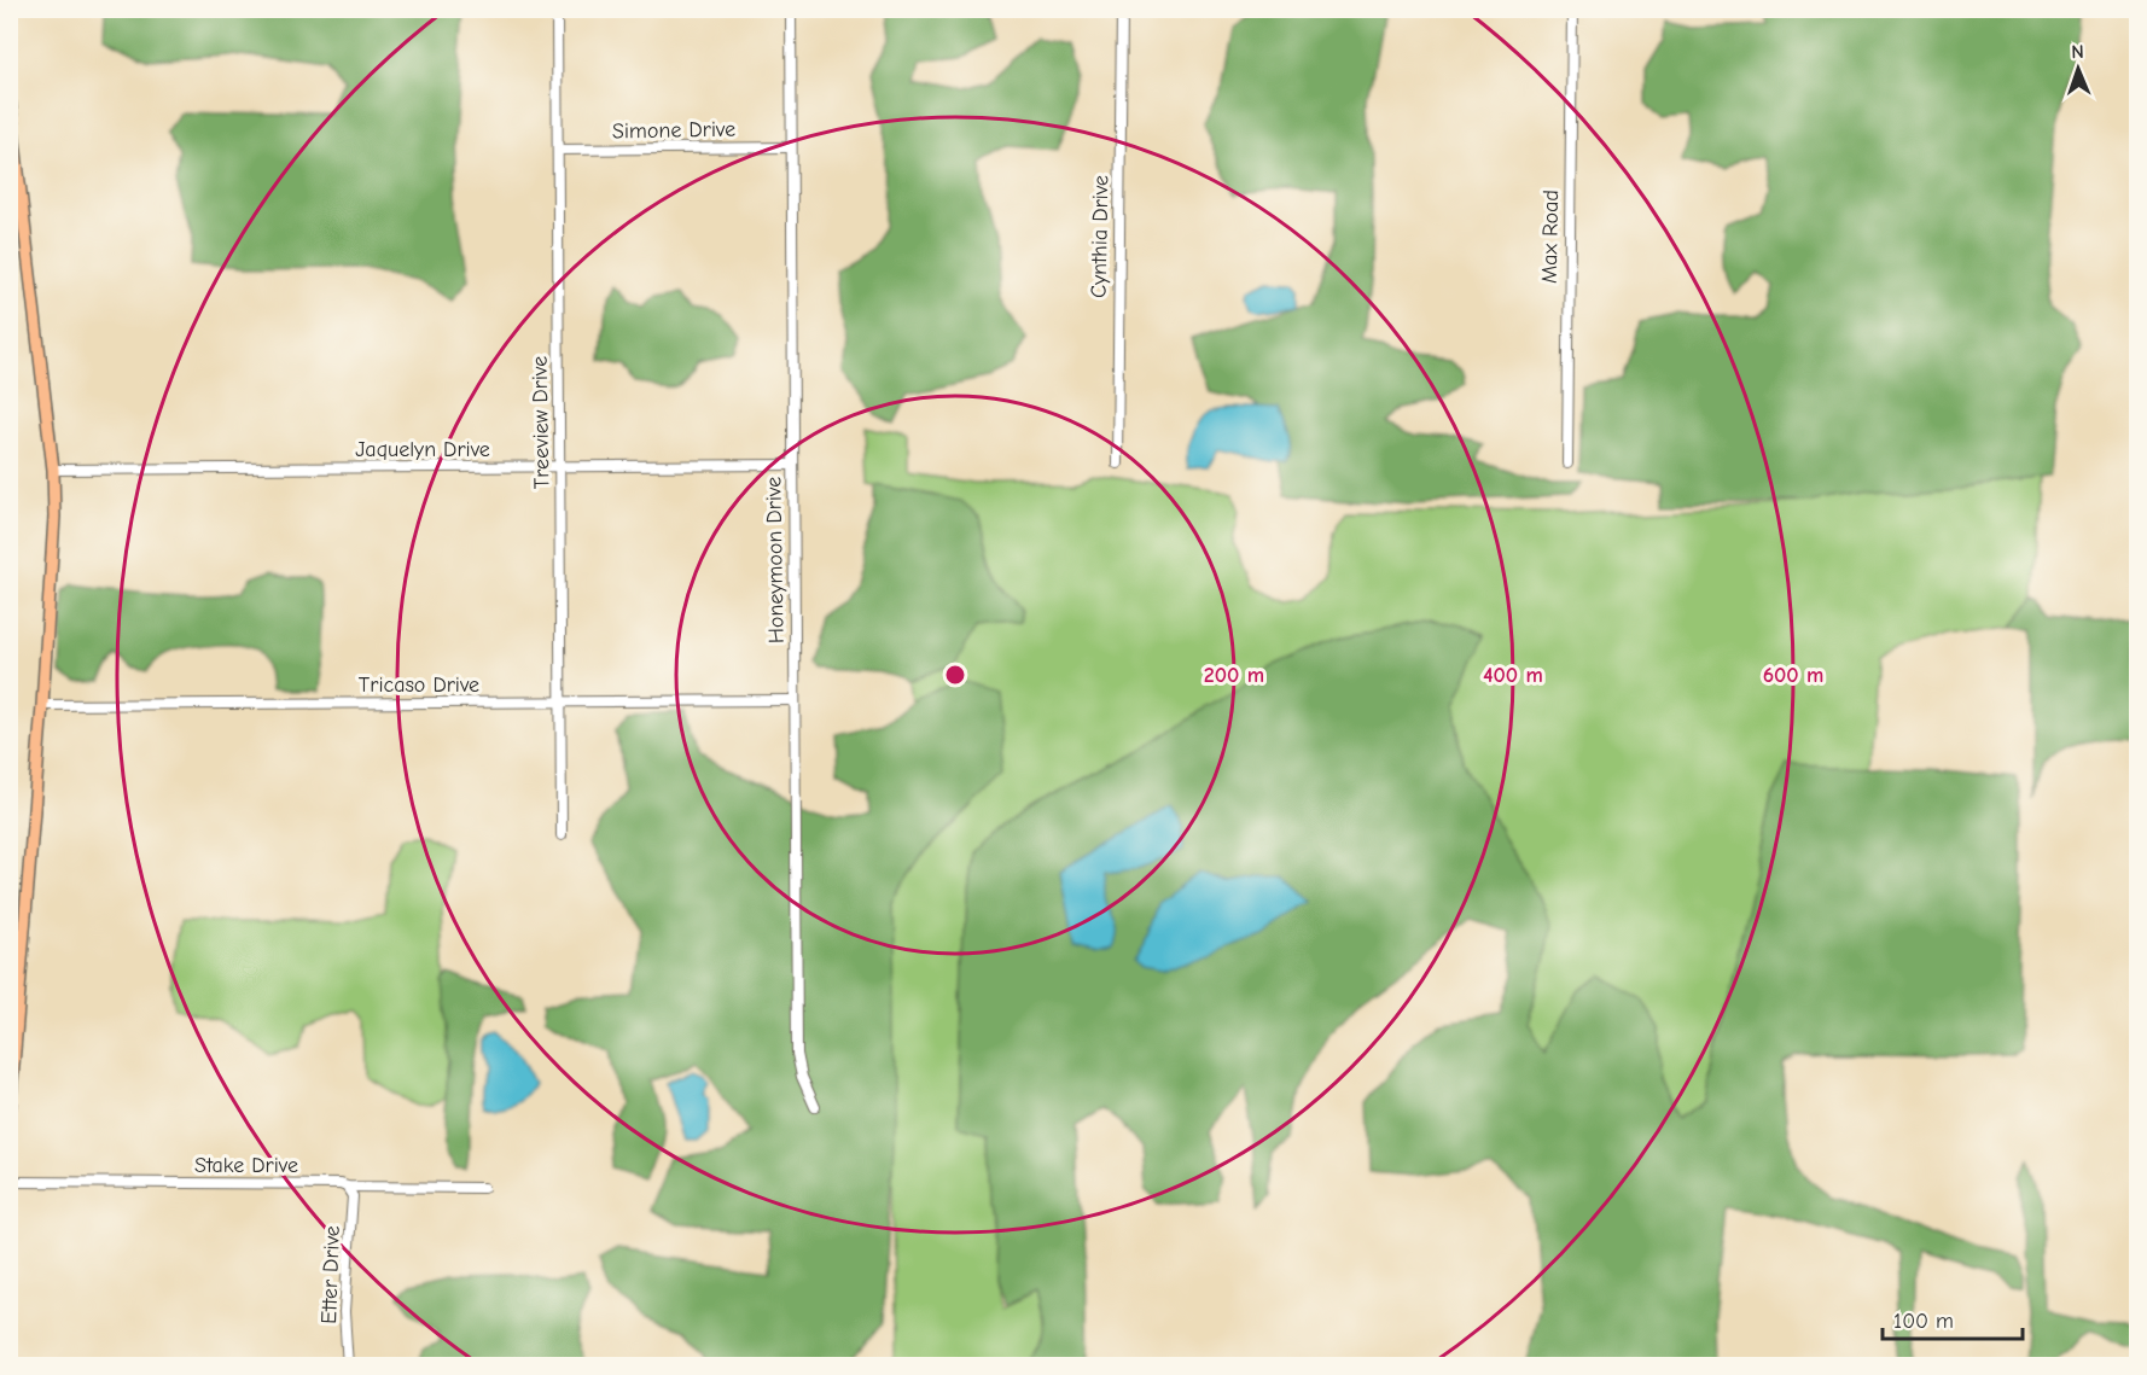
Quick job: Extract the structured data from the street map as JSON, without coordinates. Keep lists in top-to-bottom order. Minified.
{"streets":{"street":["Simone Drive","Cynthia Drive","Max Road","Treeview Drive","Jaquelyn Drive","Honeymoon Drive","Tricaso Drive","Stake Drive","Etter Drive"]},"crossings":[["Simone Drive","Treeview Drive"],["Simone Drive","Honeymoon Drive"],["Treeview Drive","Jaquelyn Drive"],["Treeview Drive","Tricaso Drive"],["Jaquelyn Drive","Honeymoon Drive"],["Honeymoon Drive","Tricaso Drive"],["Stake Drive","Etter Drive"]],"scale_bar":"100 m","north":"top","rings":["200 m","400 m","600 m"]}
